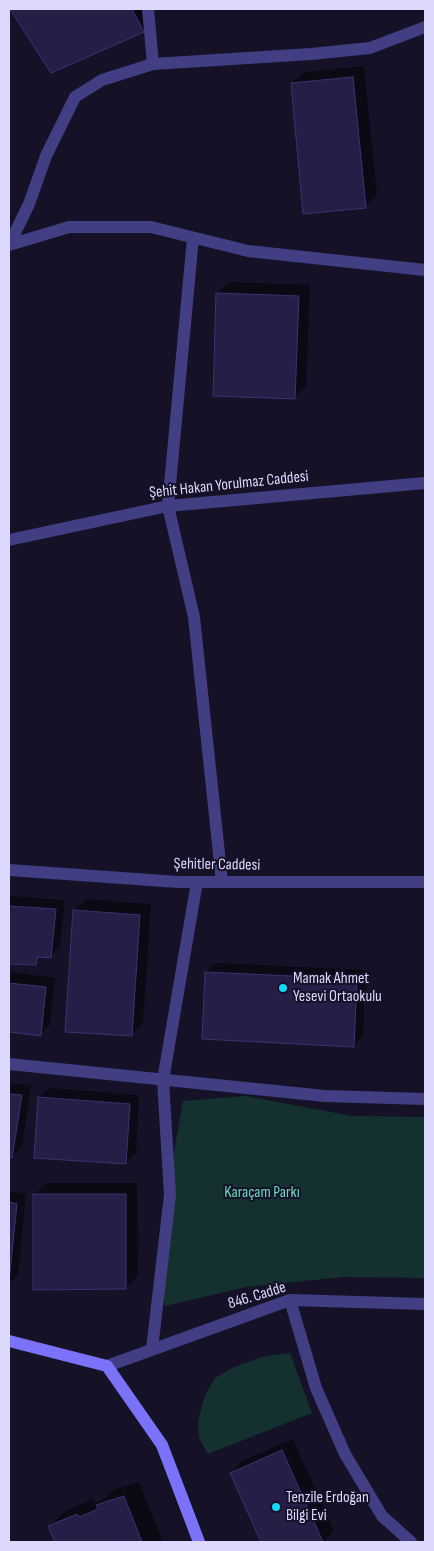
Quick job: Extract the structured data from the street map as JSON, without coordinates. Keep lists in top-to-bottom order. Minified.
{"streets":{"street":["Şehit Hakan Yorulmaz Caddesi","Şehitler Caddesi","846. Cadde"]},"parks":["Karaçam Parkı"],"places":["Mamak Ahmet Yesevi Ortaokulu","Tenzile Erdoğan Bilgi Evi"]}
